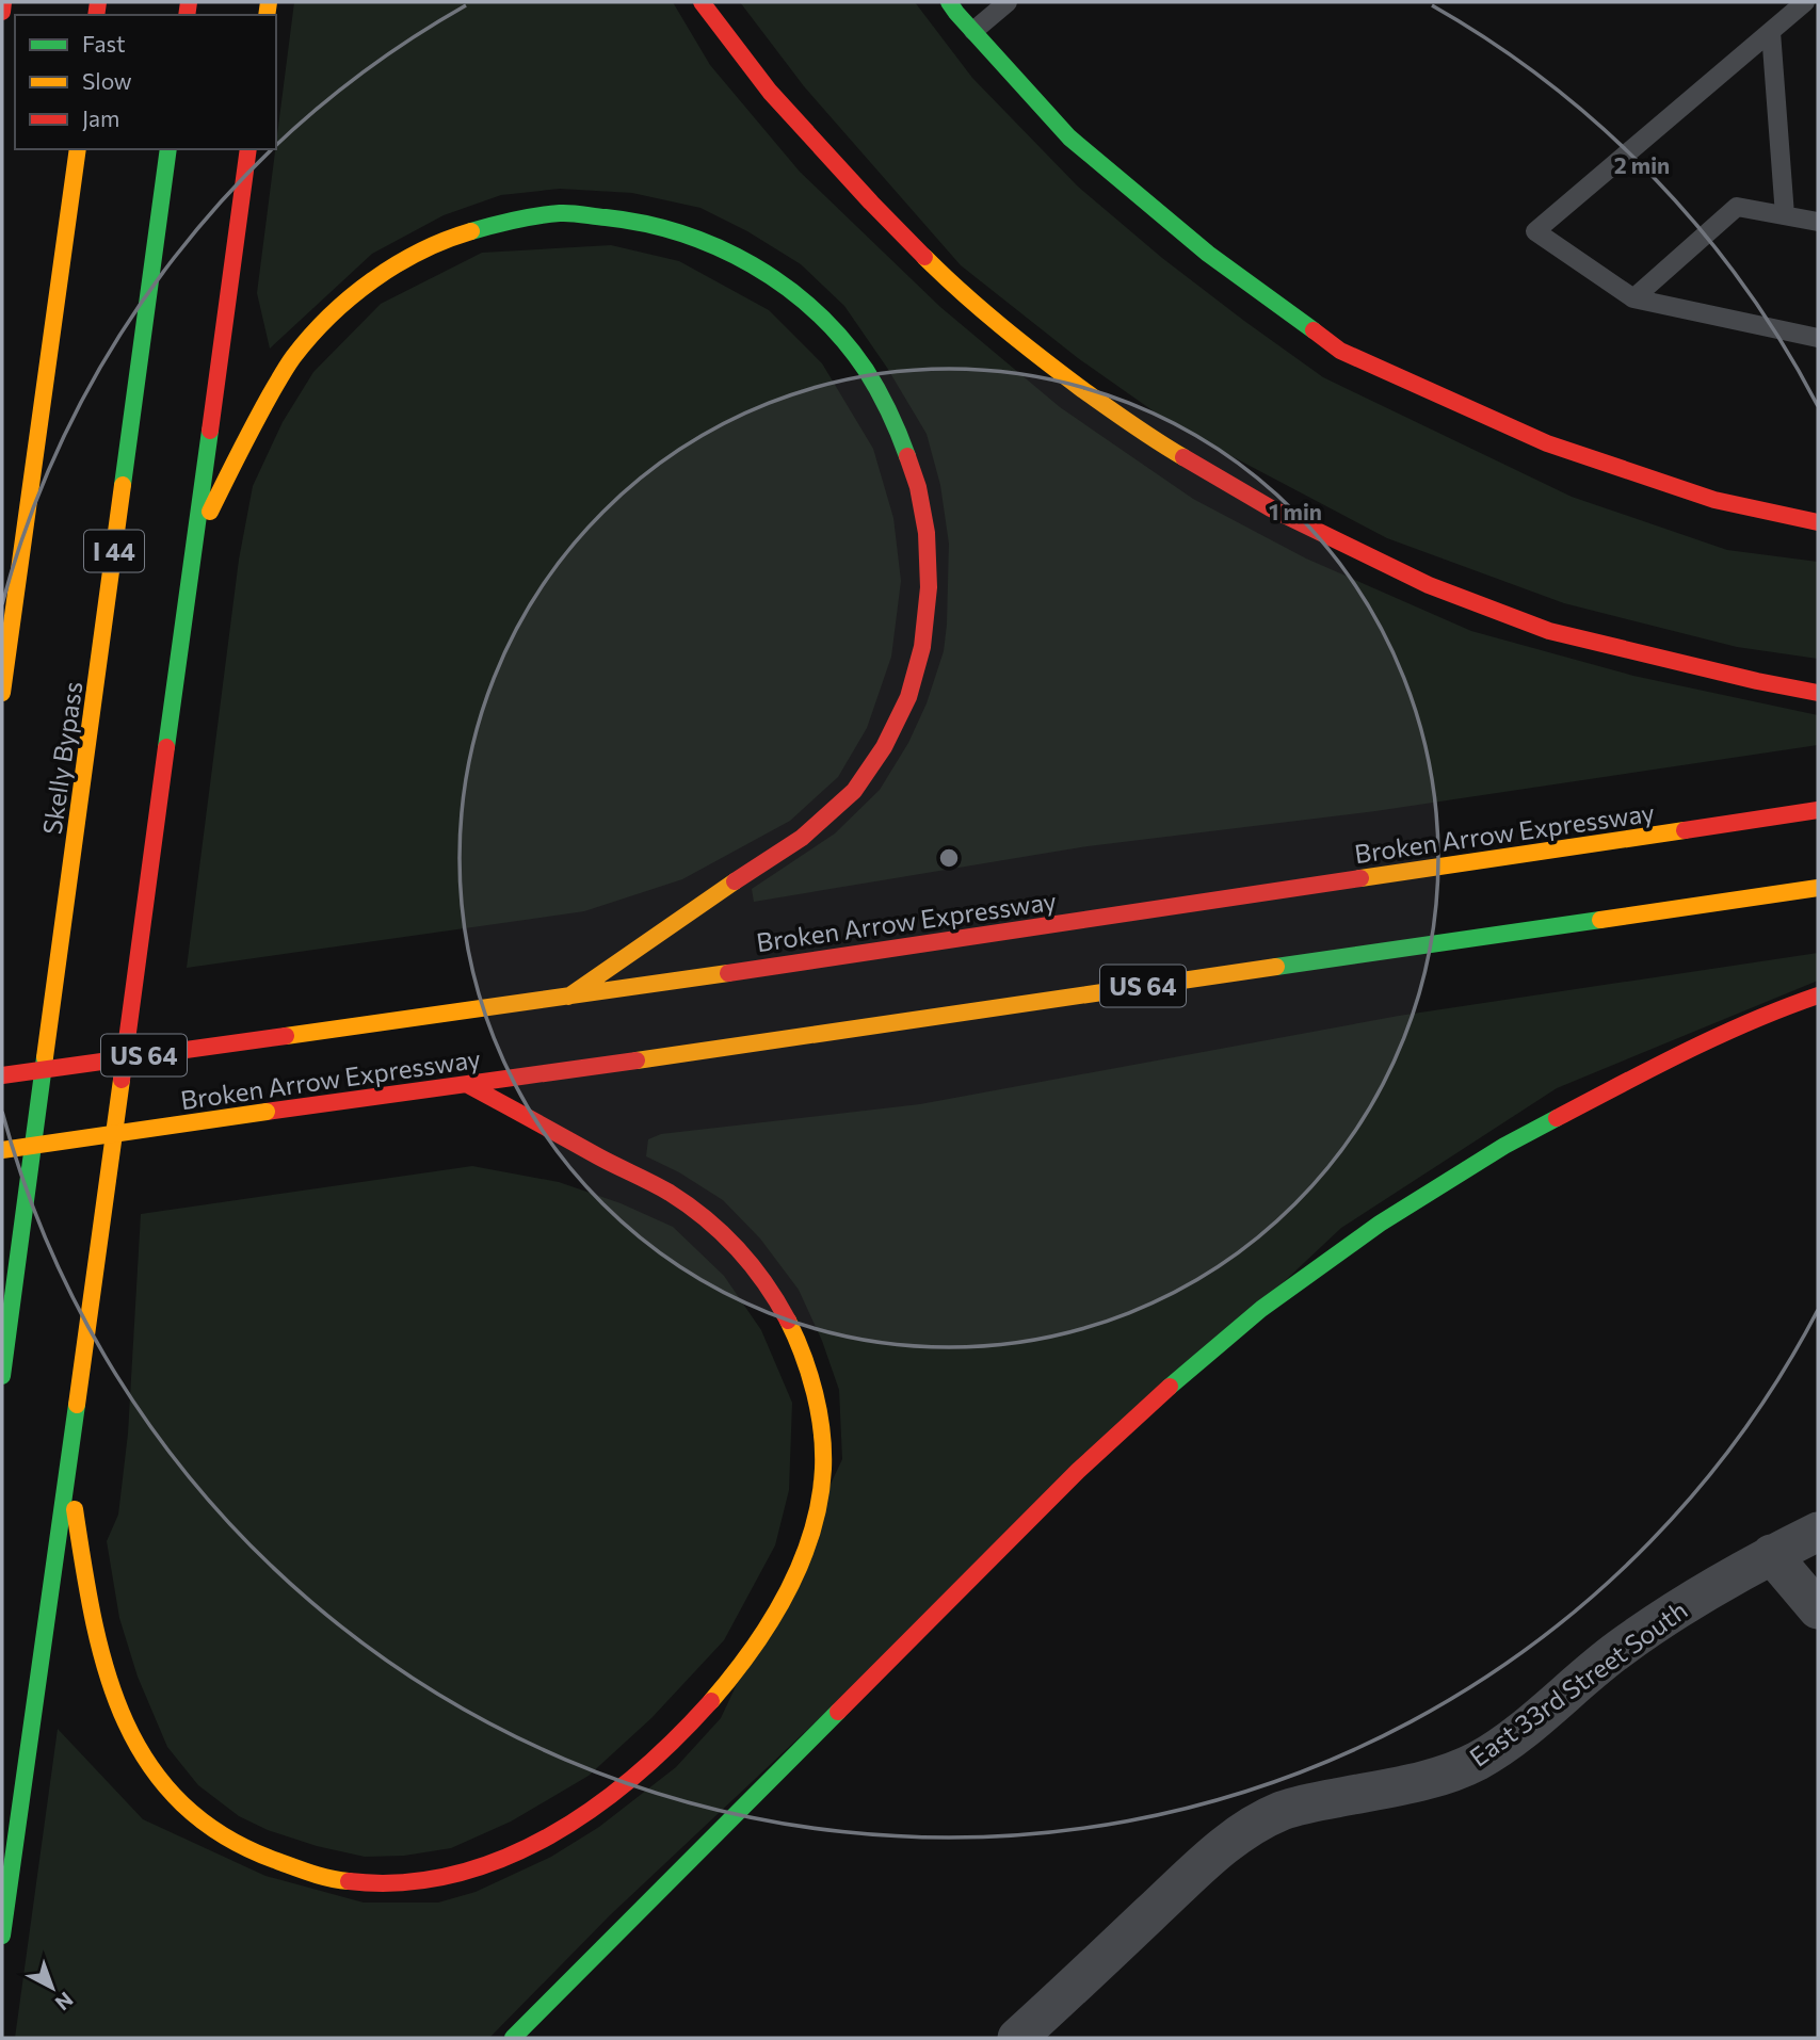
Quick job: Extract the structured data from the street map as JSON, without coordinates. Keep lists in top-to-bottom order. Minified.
{"streets":{"main road":["I 44","Skelly Bypass","Broken Arrow Expressway","US 64"],"street":["East 33rd Street South"]},"legend":["Fast","Slow","Jam"],"north":"bottom right","rings":["2 min","1 min"]}
